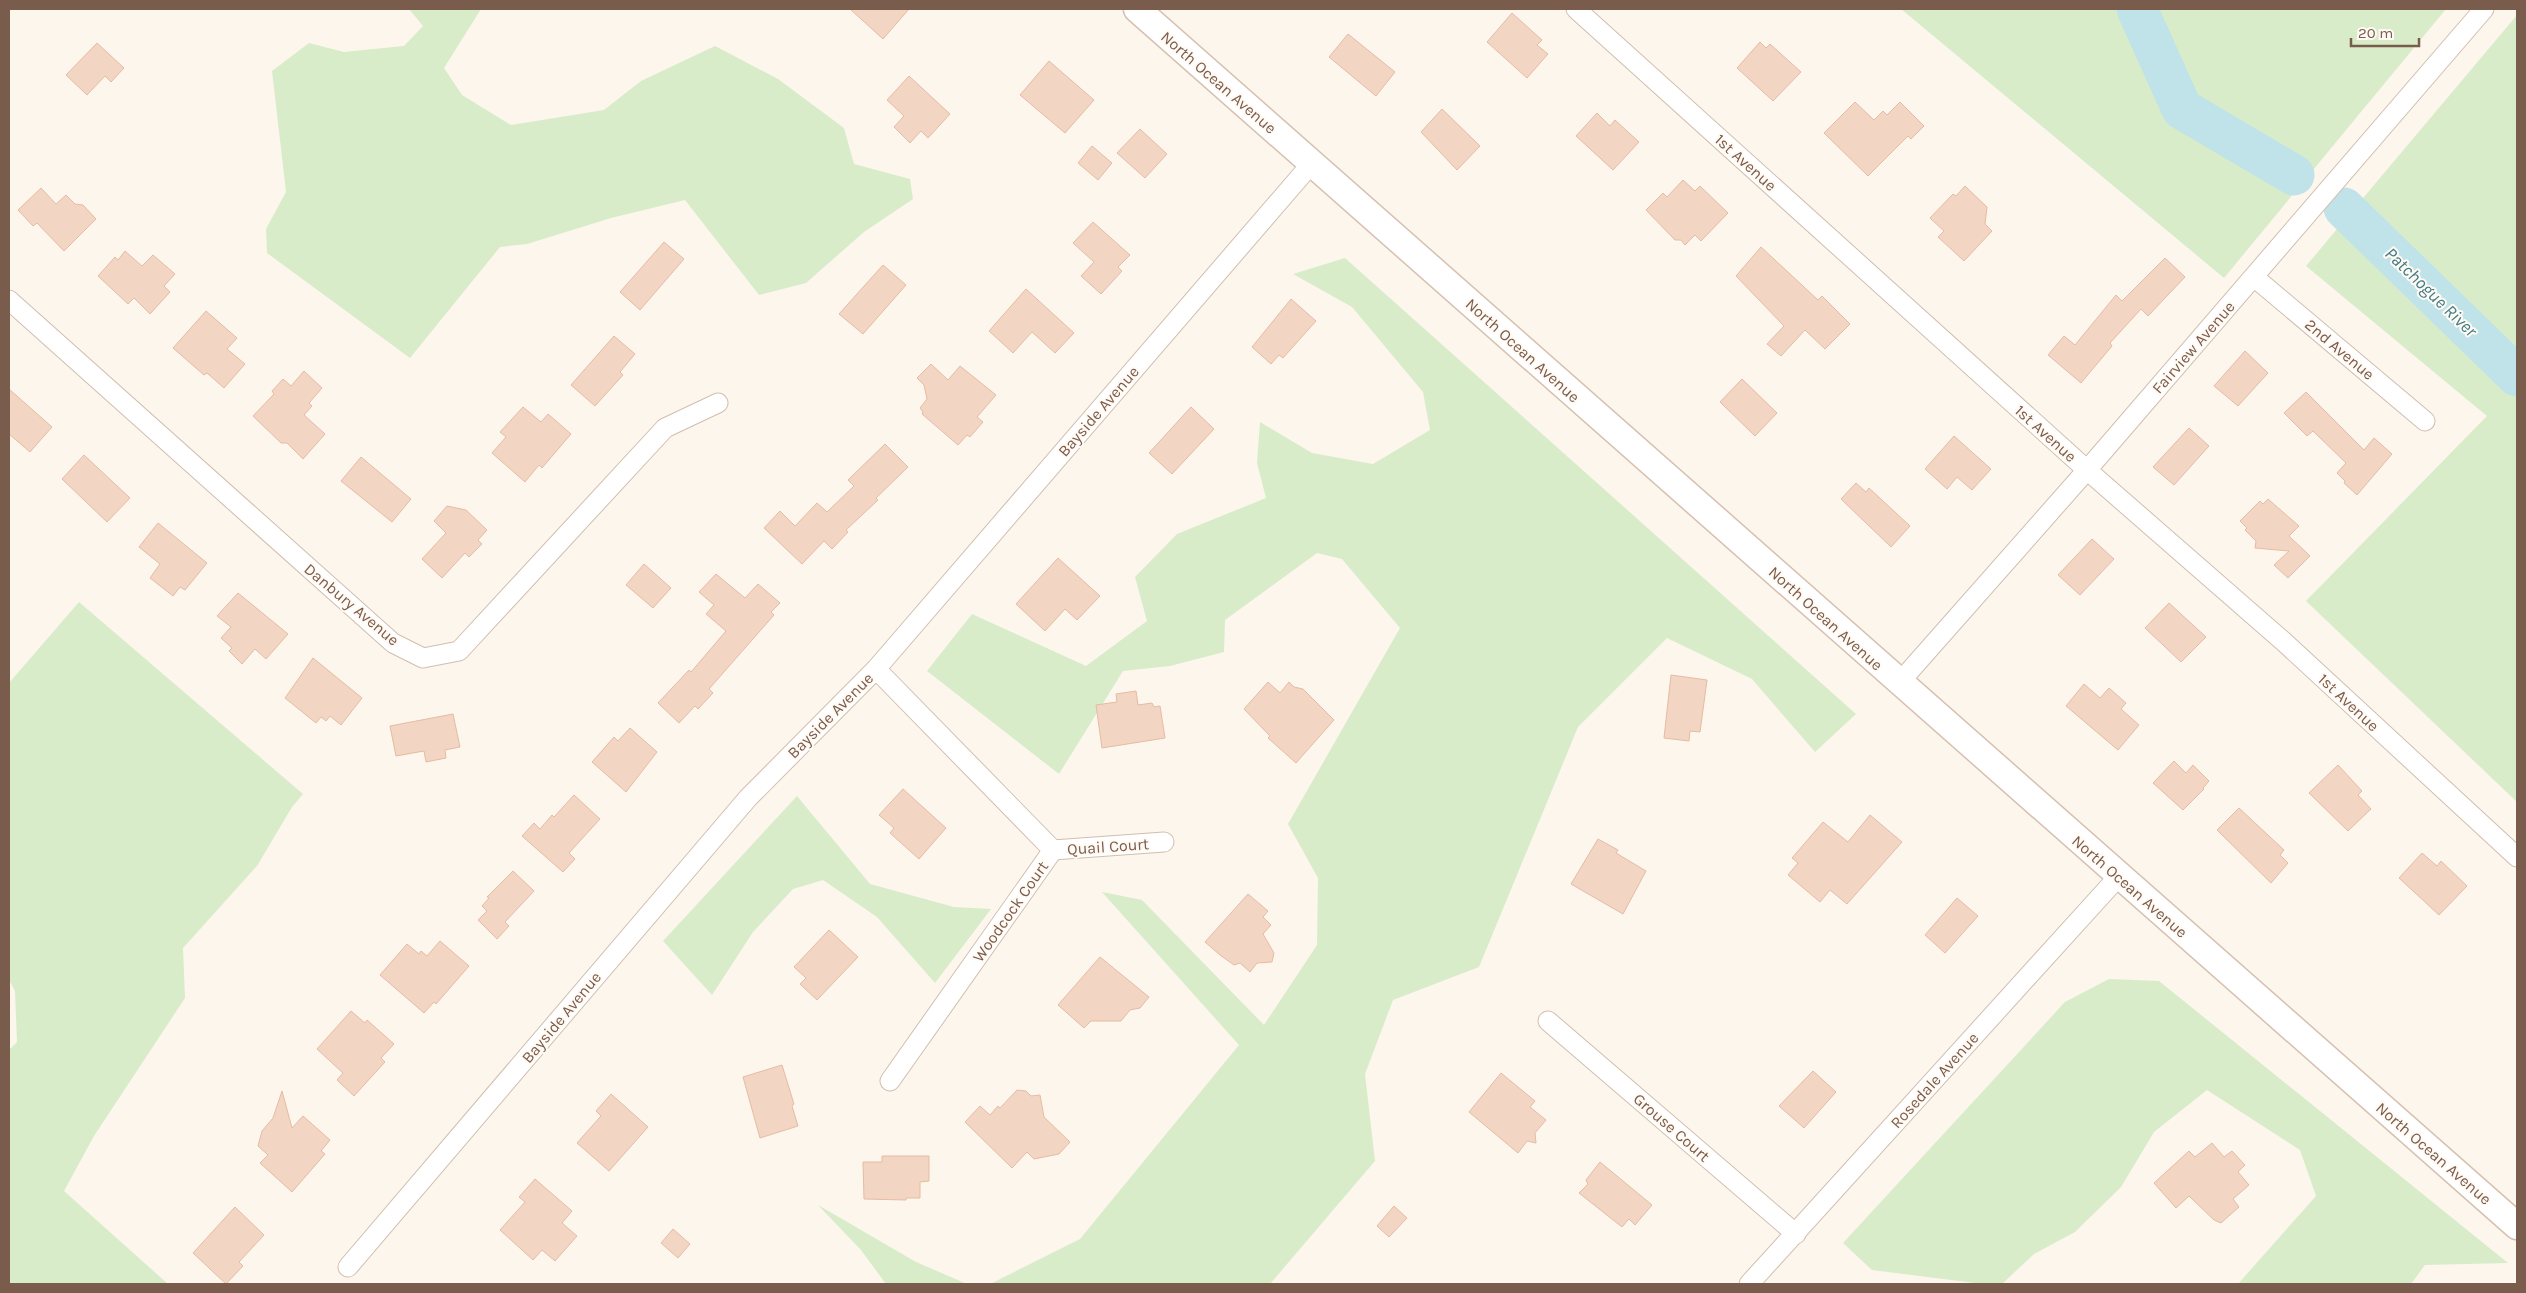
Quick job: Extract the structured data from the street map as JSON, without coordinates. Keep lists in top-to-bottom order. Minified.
{"streets":{"main road":["North Ocean Avenue"],"street":["1st Avenue","Fairview Avenue","2nd Avenue","Bayside Avenue","Danbury Avenue","Quail Court","Woodcock Court","Rosedale Avenue","Grouse Court"]},"crossings":[["North Ocean Avenue","Fairview Avenue"],["North Ocean Avenue","Bayside Avenue"],["North Ocean Avenue","Rosedale Avenue"],["1st Avenue","Fairview Avenue"],["Fairview Avenue","2nd Avenue"],["Bayside Avenue","Woodcock Court"],["Quail Court","Woodcock Court"],["Rosedale Avenue","Grouse Court"]],"water":["Patchogue River"],"scale_bar":"20 m"}
